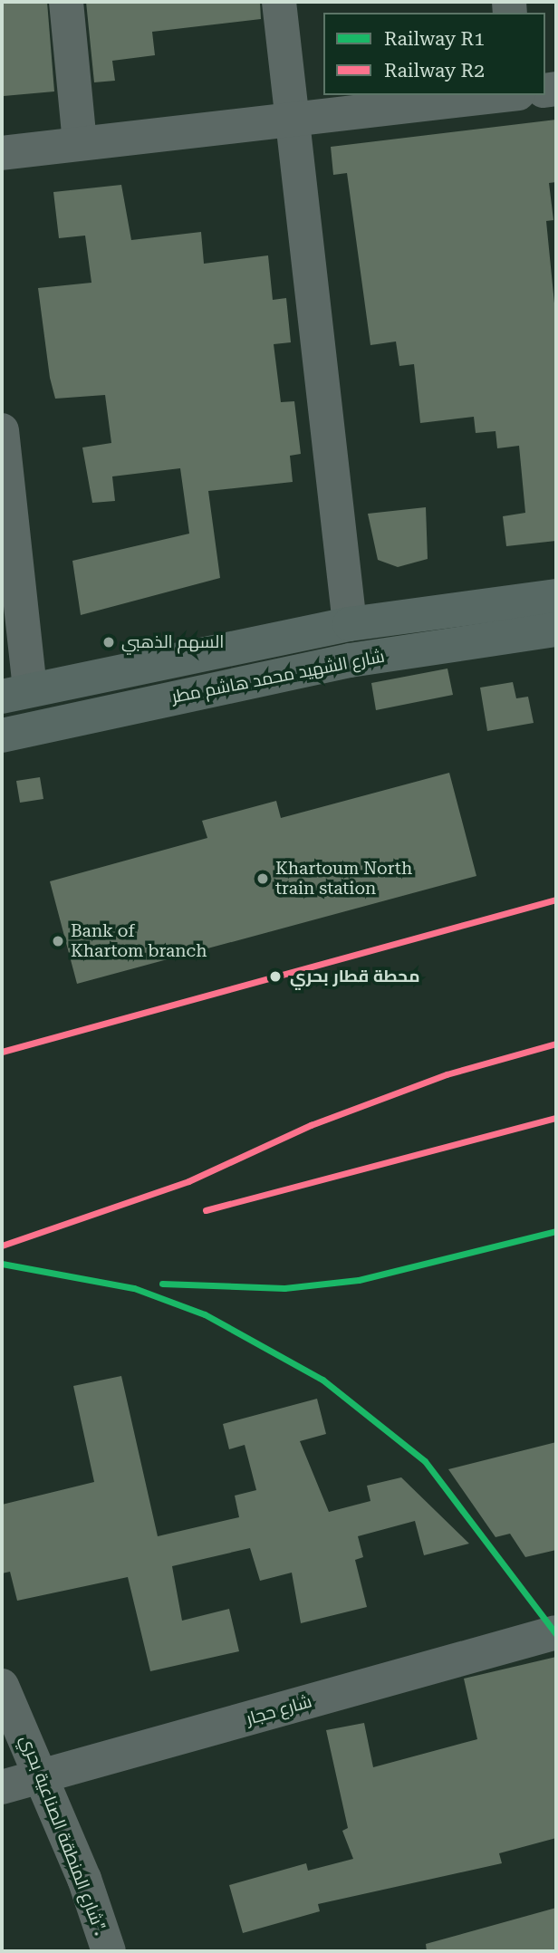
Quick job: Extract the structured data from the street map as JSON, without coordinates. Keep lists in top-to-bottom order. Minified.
{"streets":{"main road":["شارع الشهيد محمد هاشم مطر"],"street":["شارع حجار","شارع المنطقة الصناعية بحري\"."]},"crossings":[["شارع حجار","شارع المنطقة الصناعية بحري\"."]],"places":["السهم الذهبي","Khartoum North train station","Bank of Khartom branch","محطة قطار بحري"],"lines":["rail line R2","rail line R1"],"legend":["Railway R1","Railway R2"]}
